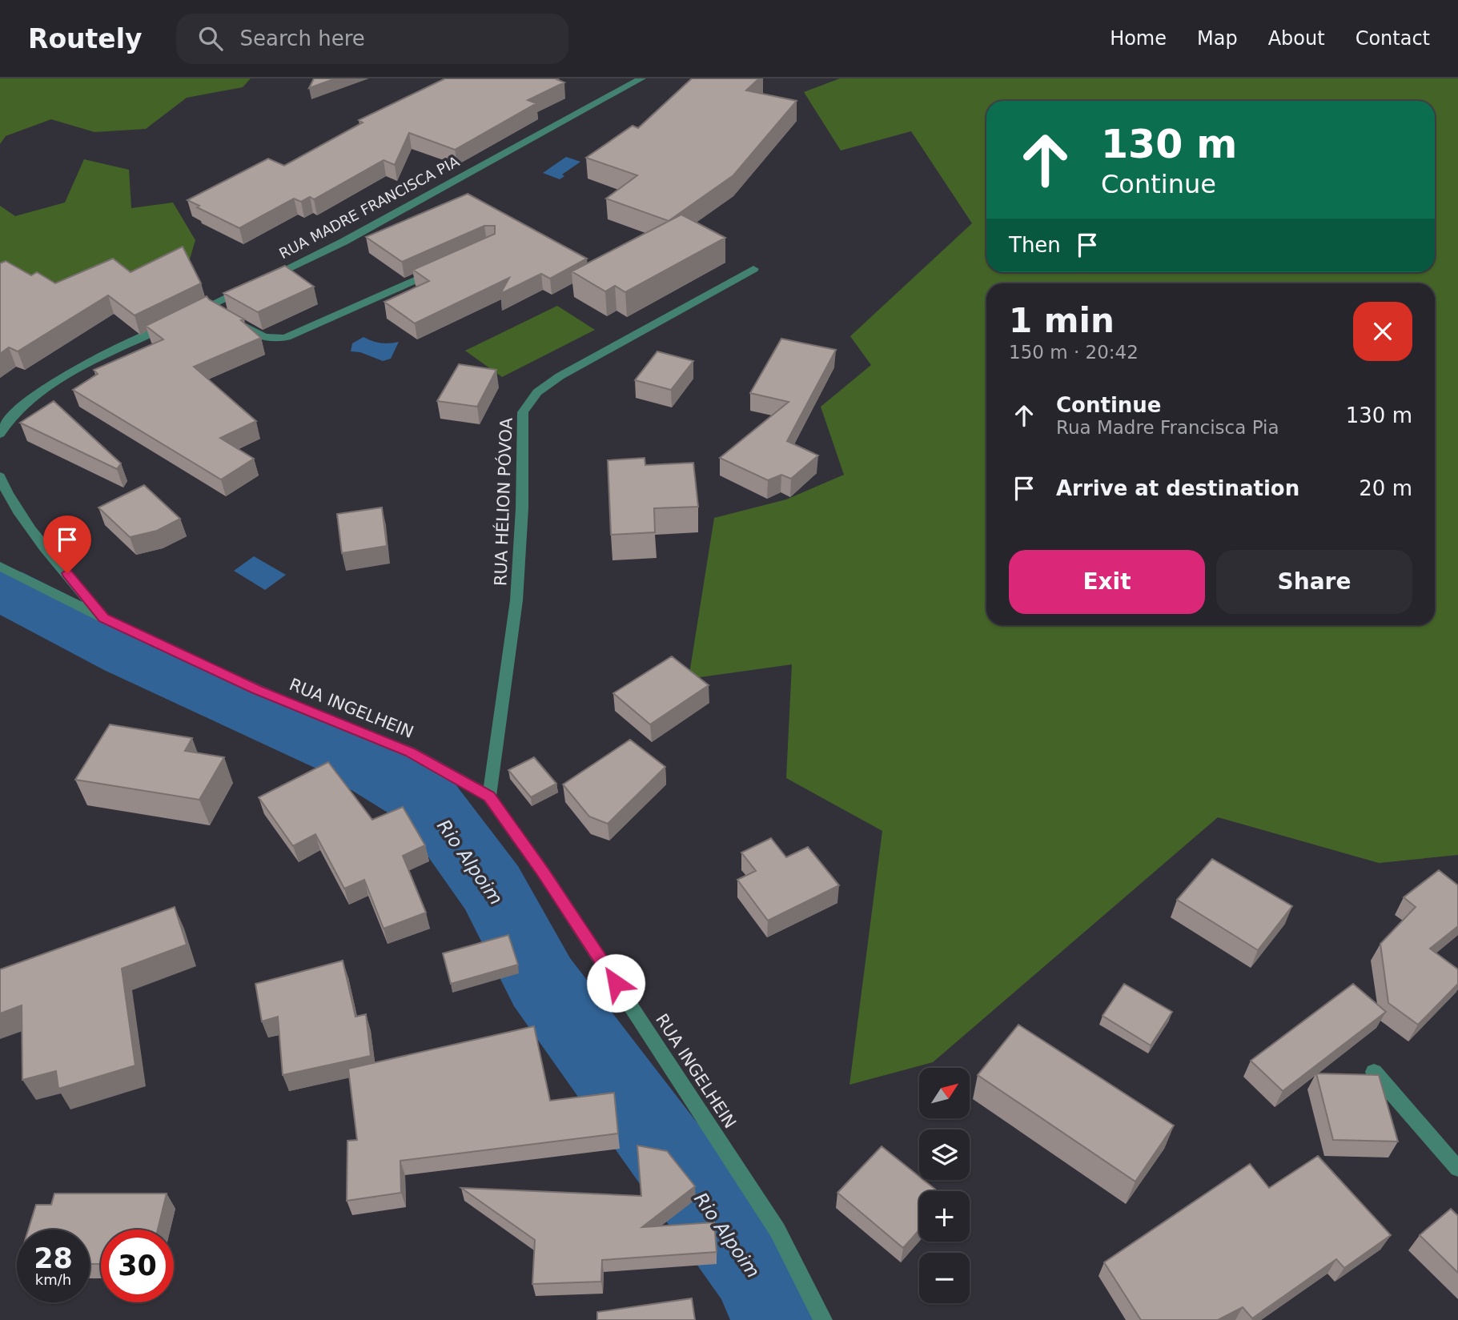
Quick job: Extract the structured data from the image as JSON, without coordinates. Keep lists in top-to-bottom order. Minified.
{"streets":{"street":["RUA MADRE FRANCISCA PIA","RUA HÉLION PÓVOA","RUA INGELHEIN"]},"crossings":[["RUA HÉLION PÓVOA","RUA INGELHEIN"]],"water":["Rio Alpoim"],"north":"top right","page":{"header":"Routely","search":"Search here","nav":["Home","Map","About","Contact"],"turn":["130 m","Continue"],"then":"Then","heading":["1 min","150 m · 20:42"],"list":[{"name":"Continue","note":"Rua Madre Francisca Pia","value":"130 m"},{"name":"Arrive at destination","value":"20 m"}],"buttons":["Exit","Share"],"map_buttons":["+","−"],"speed":"28 km/h","limit":"30"}}
